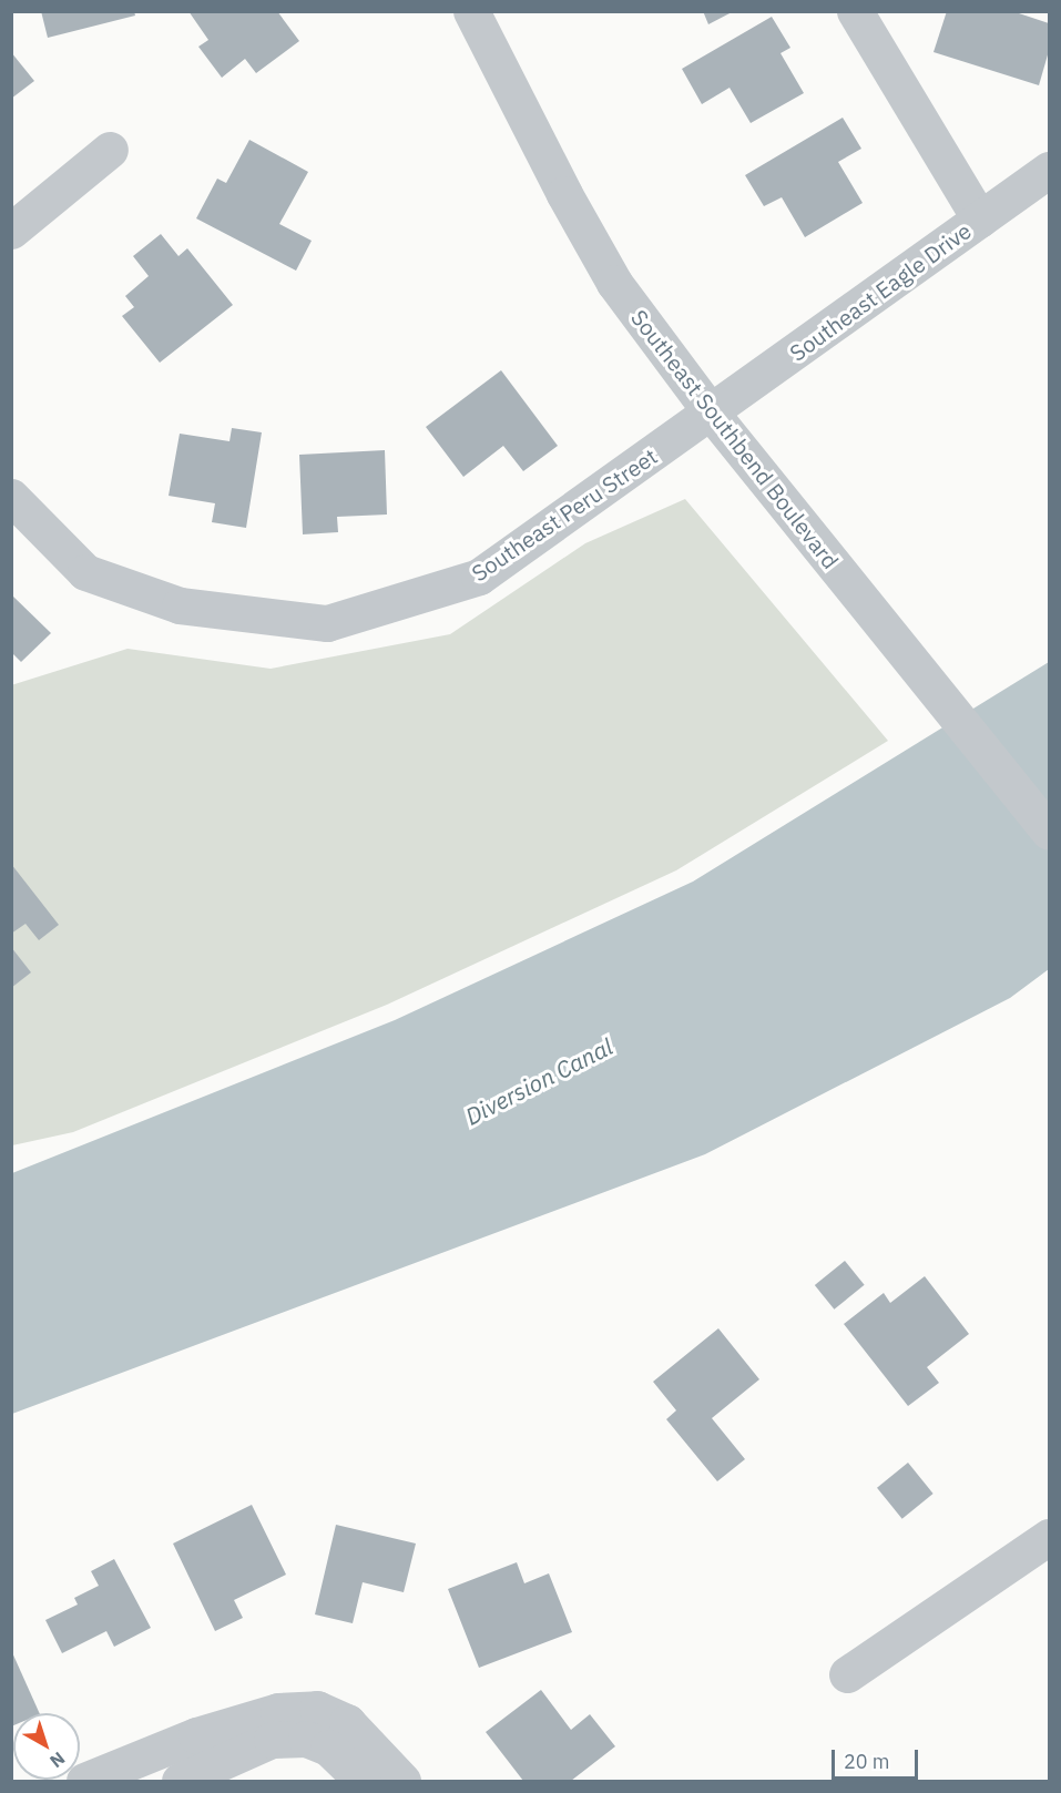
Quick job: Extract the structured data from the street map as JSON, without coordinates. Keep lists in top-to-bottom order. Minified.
{"streets":{"street":["Southeast Eagle Drive","Southeast Southbend Boulevard","Southeast Peru Street"]},"crossings":[["Southeast Eagle Drive","Southeast Southbend Boulevard"],["Southeast Eagle Drive","Southeast Peru Street"],["Southeast Southbend Boulevard","Southeast Peru Street"]],"water":["Diversion Canal"],"scale_bar":"20 m","north":"bottom right"}
